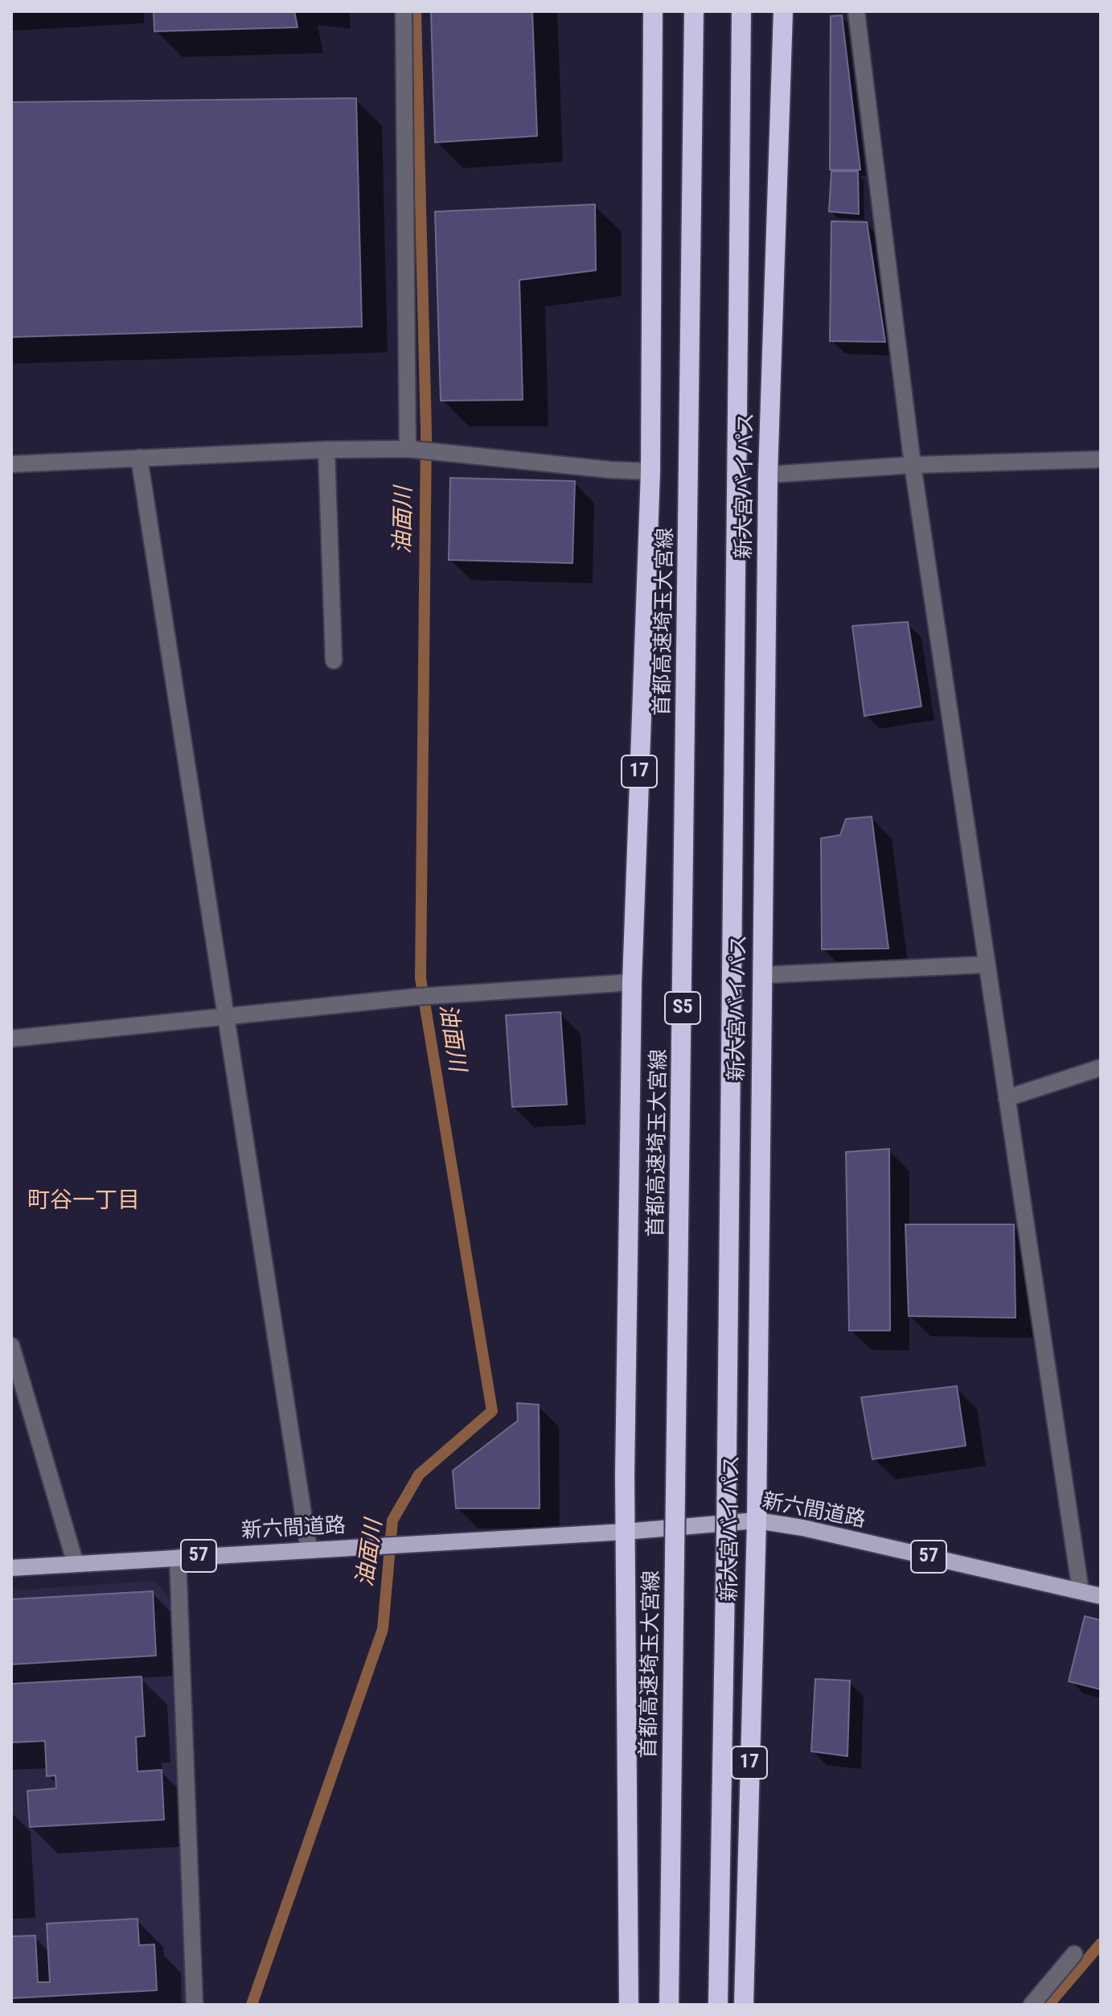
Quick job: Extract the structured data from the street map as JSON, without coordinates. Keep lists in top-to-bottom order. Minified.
{"streets":{"highway":["新大宮バイパス","首都高速埼玉大宮線","17","S5"],"main road":["新六間道路","57"]},"crossings":[["新大宮バイパス","新六間道路"],["17","新六間道路"]],"districts":["町谷一丁目"],"water":["油面川"]}
